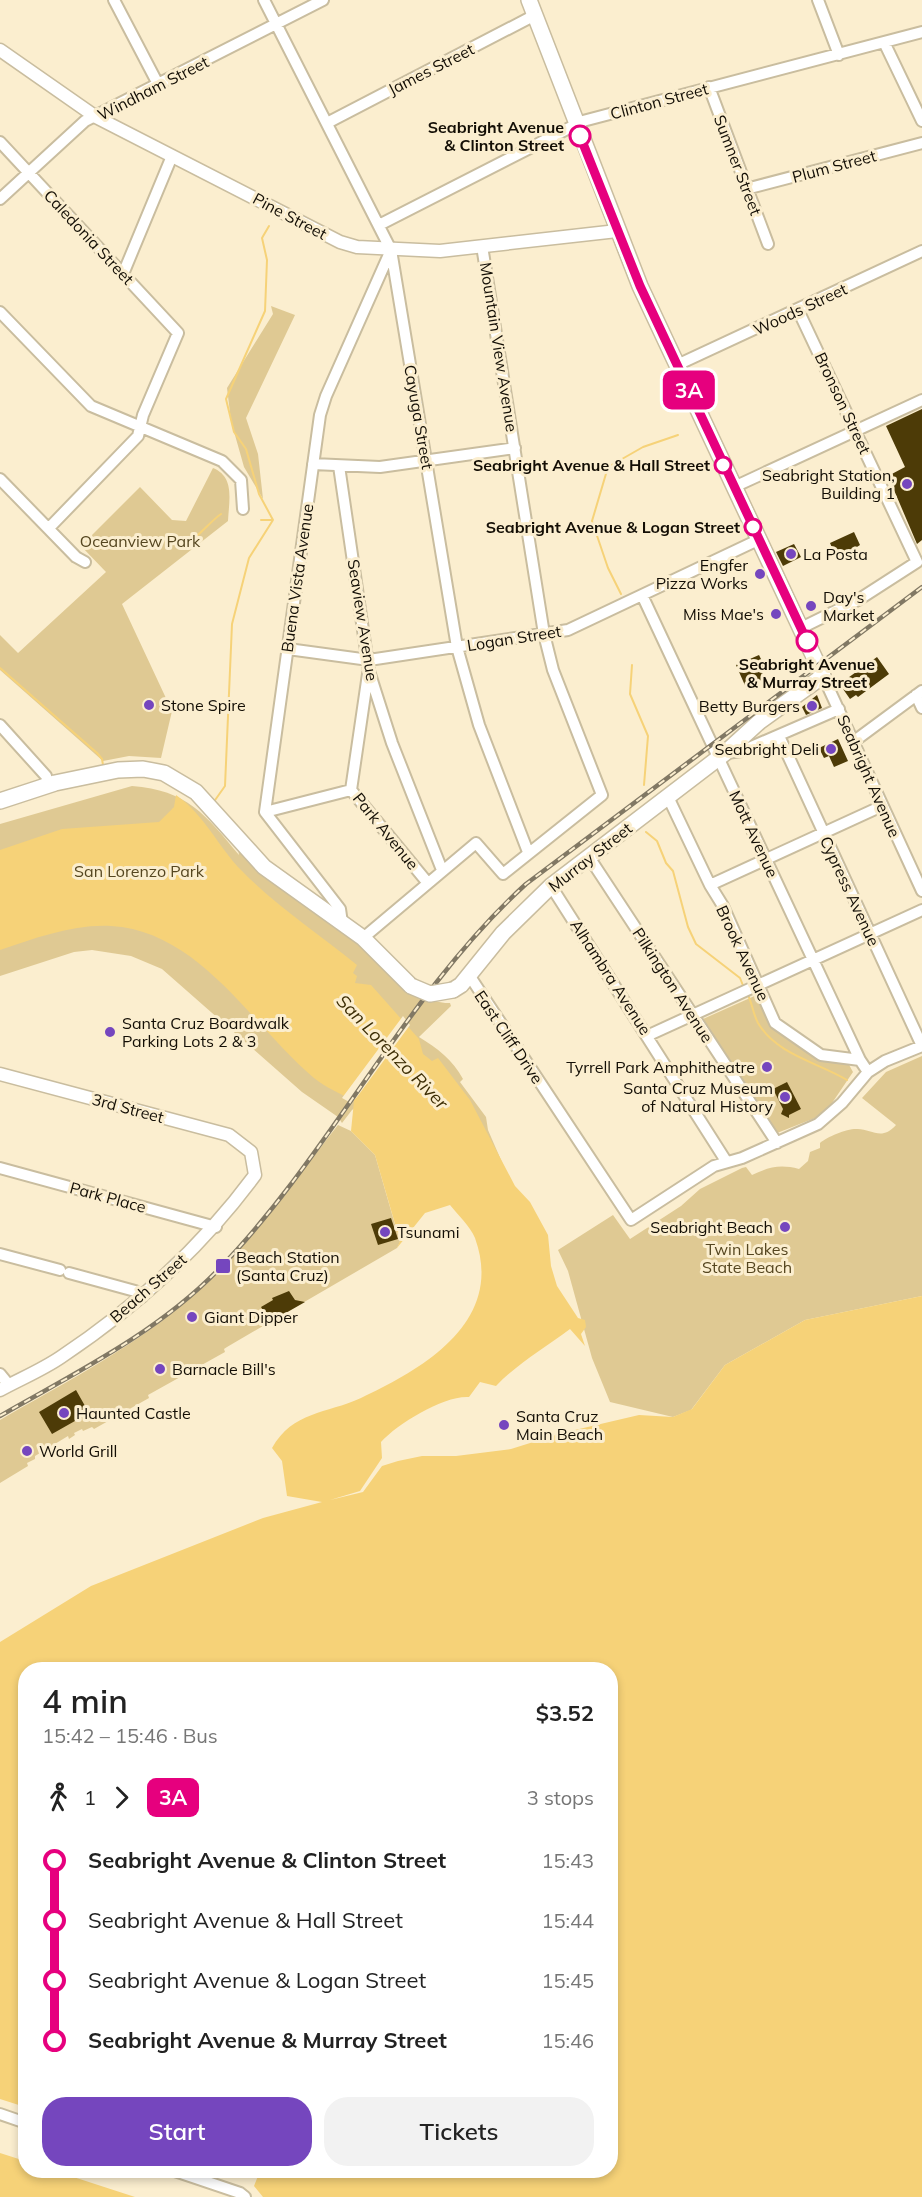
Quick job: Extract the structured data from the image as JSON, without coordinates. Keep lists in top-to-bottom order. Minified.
{"streets":{"main road":["Seabright Avenue","Murray Street","East Cliff Drive"],"street":["James Street","Windham Street","Clinton Street","Sumner Street","Plum Street","Pine Street","Caledonia Street","Woods Street","Mountain View Avenue","Bronson Street","Cayuga Street","Buena Vista Avenue","Seaview Avenue","Logan Street","Park Avenue","Mott Avenue","Cypress Avenue","Brook Avenue","Alhambra Avenue","Pilkington Avenue","3rd Street","Park Place","Beach Street"]},"crossings":[["James Street","Cayuga Street"],["James Street","Seabright Avenue"],["Windham Street","Pine Street"],["Windham Street","Caledonia Street"],["Windham Street","Cayuga Street"],["Clinton Street","Sumner Street"],["Clinton Street","Cayuga Street"],["Clinton Street","Seabright Avenue"],["Sumner Street","Plum Street"],["Pine Street","Mountain View Avenue"],["Pine Street","Cayuga Street"],["Pine Street","Buena Vista Avenue"],["Pine Street","Seabright Avenue"],["Woods Street","Bronson Street"],["Woods Street","Seabright Avenue"],["Mountain View Avenue","Cayuga Street"],["Mountain View Avenue","Logan Street"],["Bronson Street","Seabright Avenue"],["Cayuga Street","Buena Vista Avenue"],["Cayuga Street","Logan Street"],["Buena Vista Avenue","Logan Street"],["Seaview Avenue","Logan Street"],["Seaview Avenue","Park Avenue"],["Logan Street","Seabright Avenue"],["Logan Street","Park Avenue"],["Logan Street","Mott Avenue"],["Seabright Avenue","Murray Street"],["Mott Avenue","Murray Street"],["Mott Avenue","Brook Avenue"],["Mott Avenue","East Cliff Drive"],["Murray Street","Cypress Avenue"],["Murray Street","Brook Avenue"],["Murray Street","Alhambra Avenue"],["Murray Street","Pilkington Avenue"],["Murray Street","East Cliff Drive"],["Cypress Avenue","East Cliff Drive"],["Alhambra Avenue","East Cliff Drive"],["Pilkington Avenue","East Cliff Drive"],["3rd Street","Beach Street"],["Park Place","Beach Street"]],"water":["San Lorenzo River"],"parks":["Oceanview Park","San Lorenzo Park","Twin Lakes State Beach"],"places":{"other":["Seabright Avenue & Clinton Street","Seabright Avenue & Hall Street","Seabright Station, Building 1","Seabright Avenue & Logan Street","La Posta","Engfer Pizza Works","Day's Market","Miss Mae's","Seabright Avenue & Murray Street","Stone Spire","Betty Burgers","Seabright Deli","Santa Cruz Boardwalk Parking Lots 2 & 3","Tyrrell Park Amphitheatre","Santa Cruz Museum of Natural History","Seabright Beach","Tsunami","Giant Dipper","Barnacle Bill's","Haunted Castle","Santa Cruz Main Beach","World Grill"],"transit":["Beach Station (Santa Cruz)"]},"lines":["bus line 3A"],"page":{"on_map":"3A","heading":["4 min","15:42 – 15:46 · Bus","$3.52"],"legs":["1","3A","3 stops"],"list":[{"name":"Seabright Avenue & Clinton Street","value":"15:43"},{"name":"Seabright Avenue & Hall Street","value":"15:44"},{"name":"Seabright Avenue & Logan Street","value":"15:45"},{"name":"Seabright Avenue & Murray Street","value":"15:46"}],"buttons":["Start","Tickets"]}}
